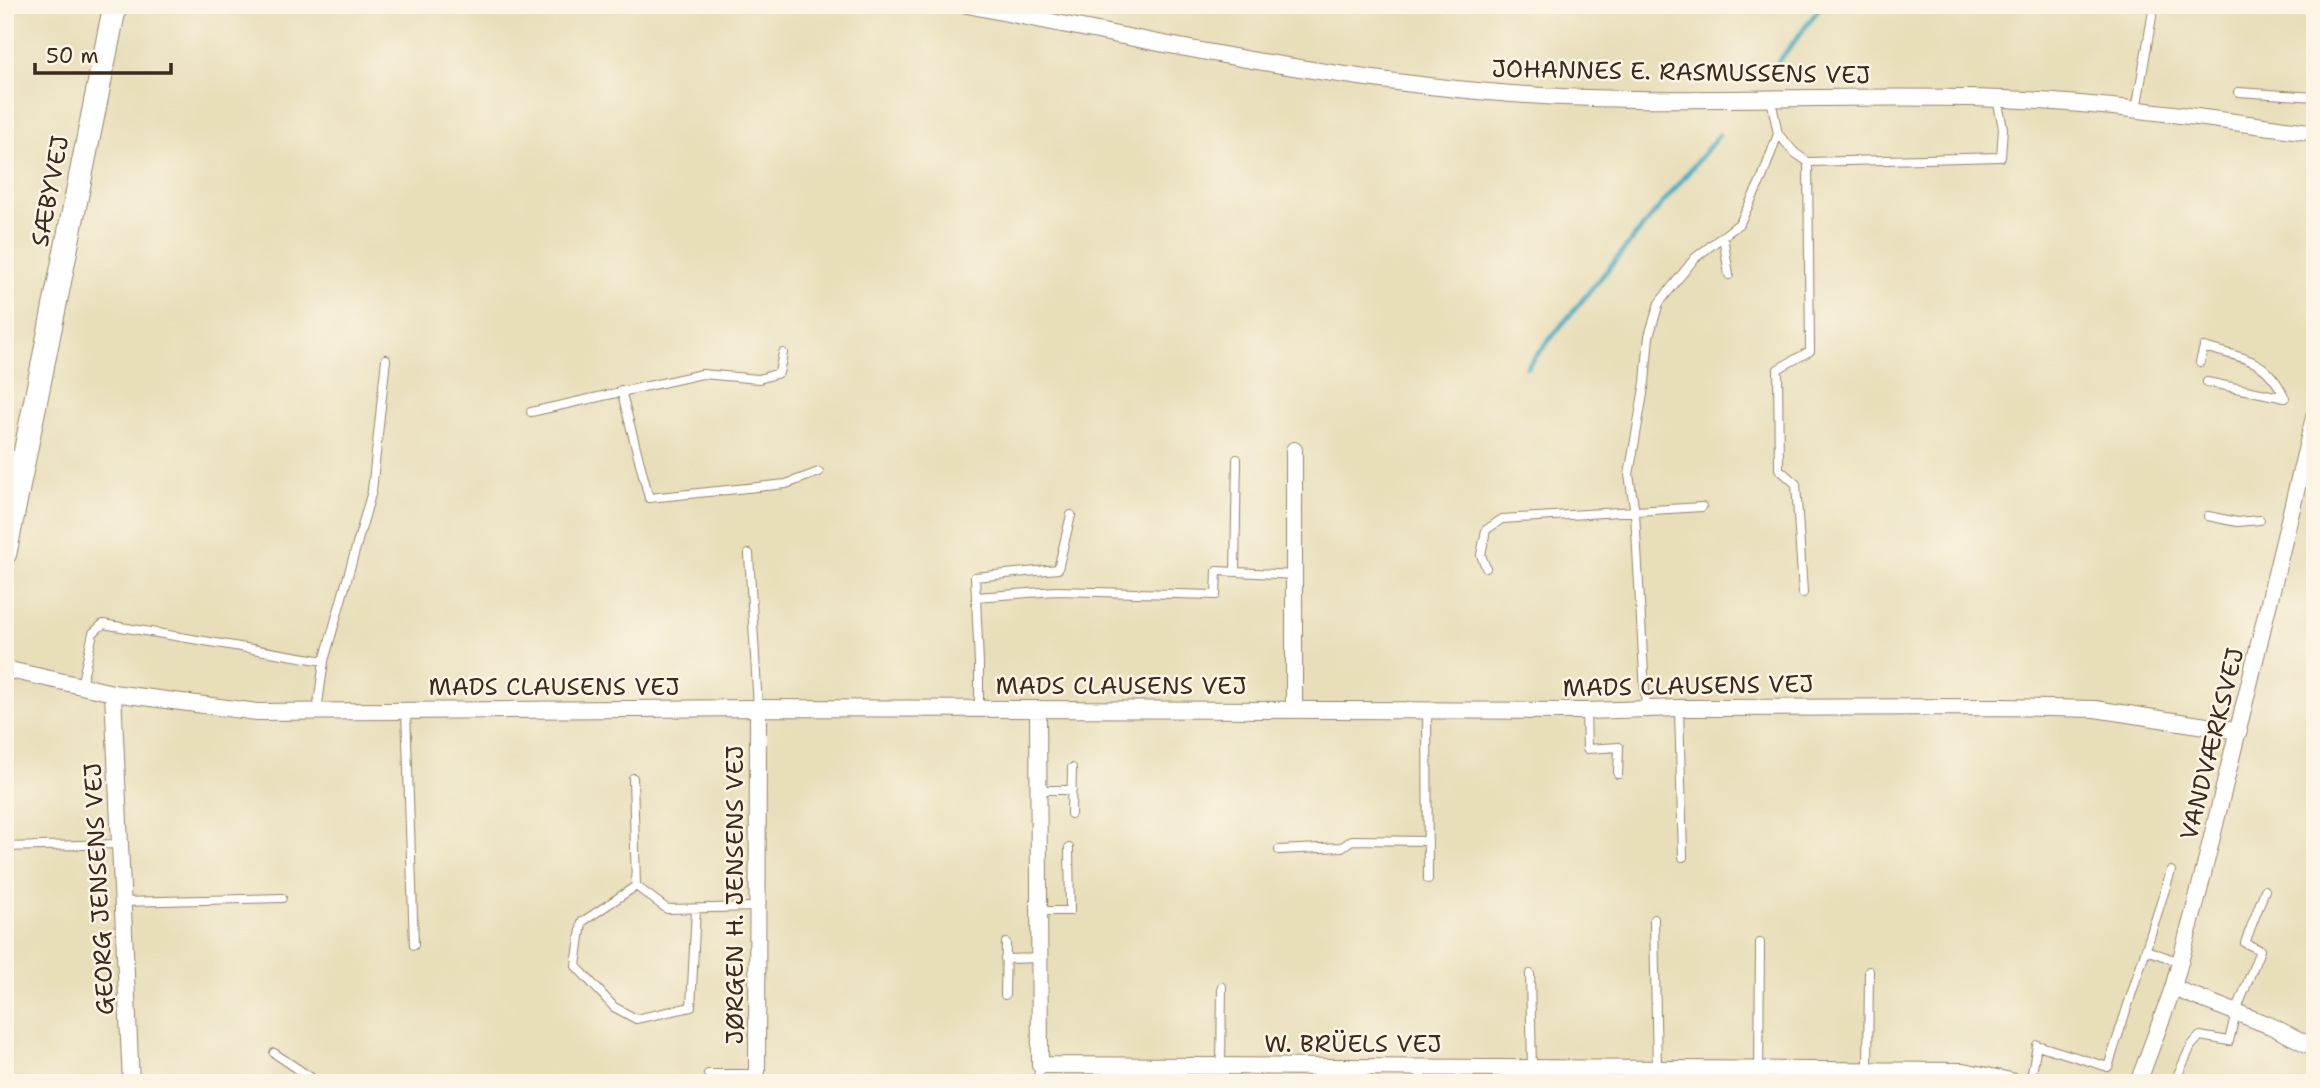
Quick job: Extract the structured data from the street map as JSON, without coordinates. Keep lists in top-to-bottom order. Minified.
{"streets":{"street":["JOHANNES E. RASMUSSENS VEJ","SÆBYVEJ","MADS CLAUSENS VEJ","VANDVÆRKSVEJ","GEORG JENSENS VEJ","JØRGEN H. JENSENS VEJ","W. BRÜELS VEJ"]},"crossings":[["MADS CLAUSENS VEJ","VANDVÆRKSVEJ"],["MADS CLAUSENS VEJ","GEORG JENSENS VEJ"],["MADS CLAUSENS VEJ","JØRGEN H. JENSENS VEJ"]],"scale_bar":"50 m"}
